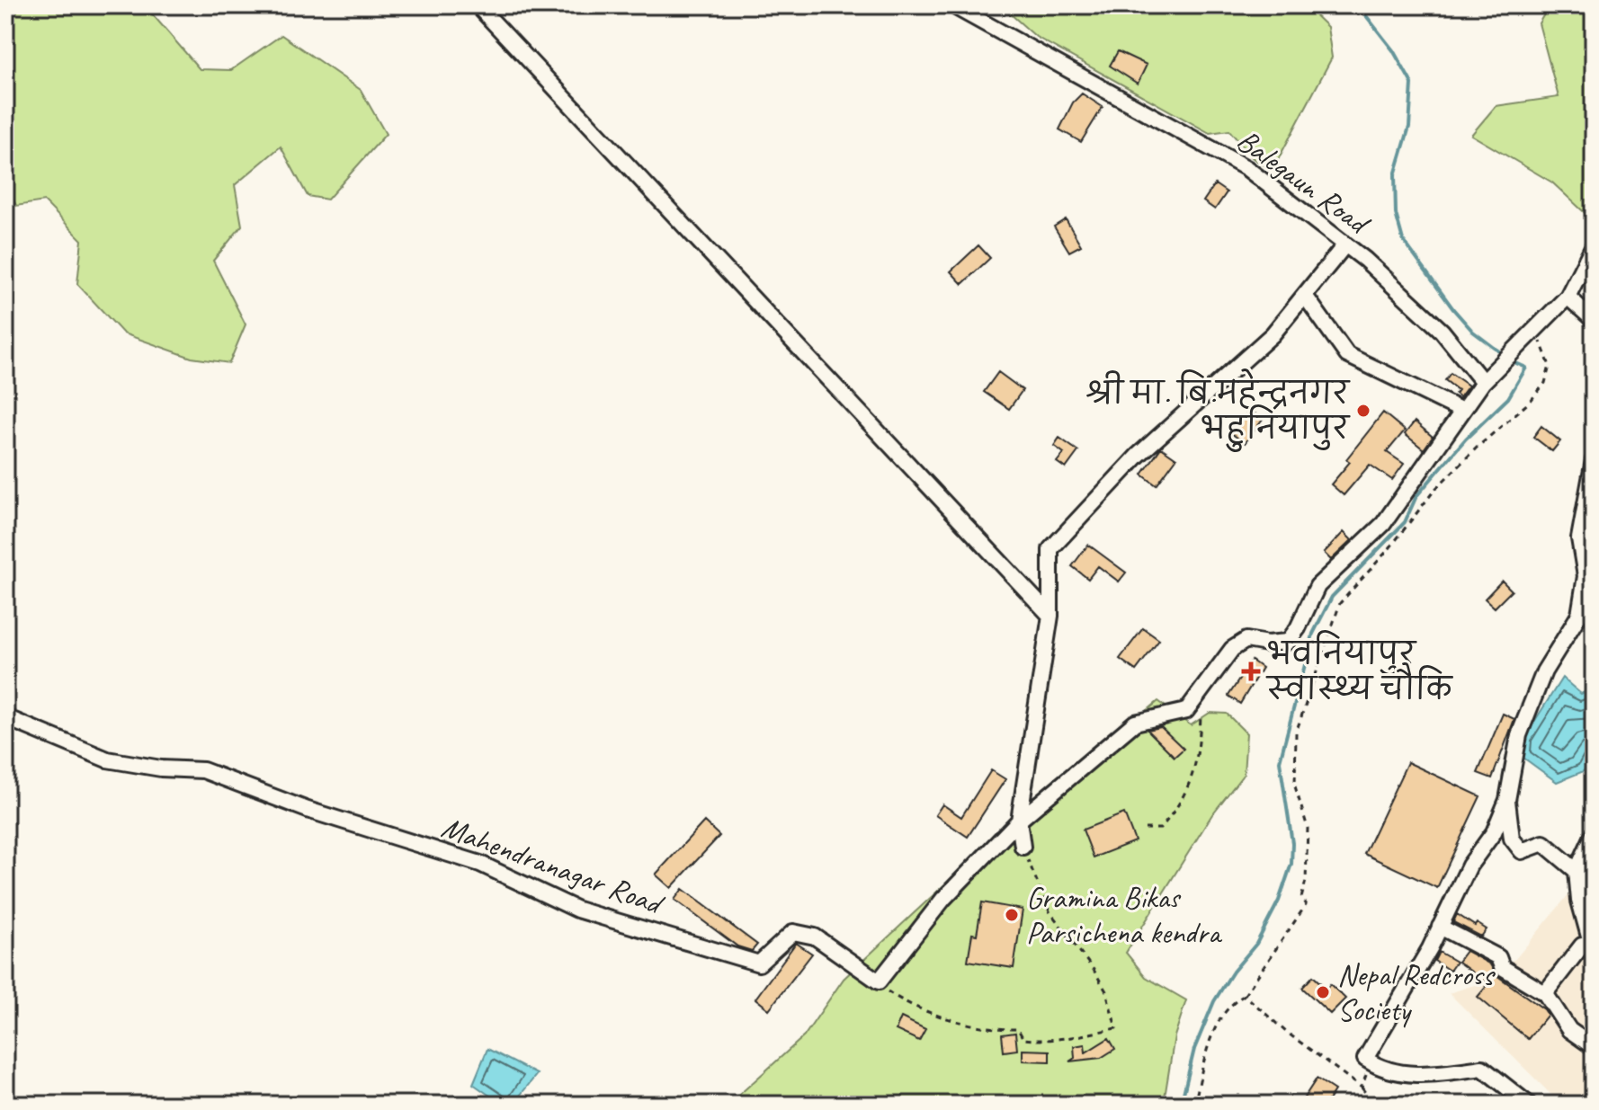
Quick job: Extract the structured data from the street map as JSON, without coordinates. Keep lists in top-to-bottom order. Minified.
{"streets":{"street":["Balegaun Road","Mahendranagar Road"]},"places":{"other":["श्री मा. बि.महेन्द्रनगर भहुनियापुर","Gramina Bikas Parsichena kendra","Nepal Redcross Society"],"health":["भवनियापुर स्वास्थ्य चाैकि"]}}
